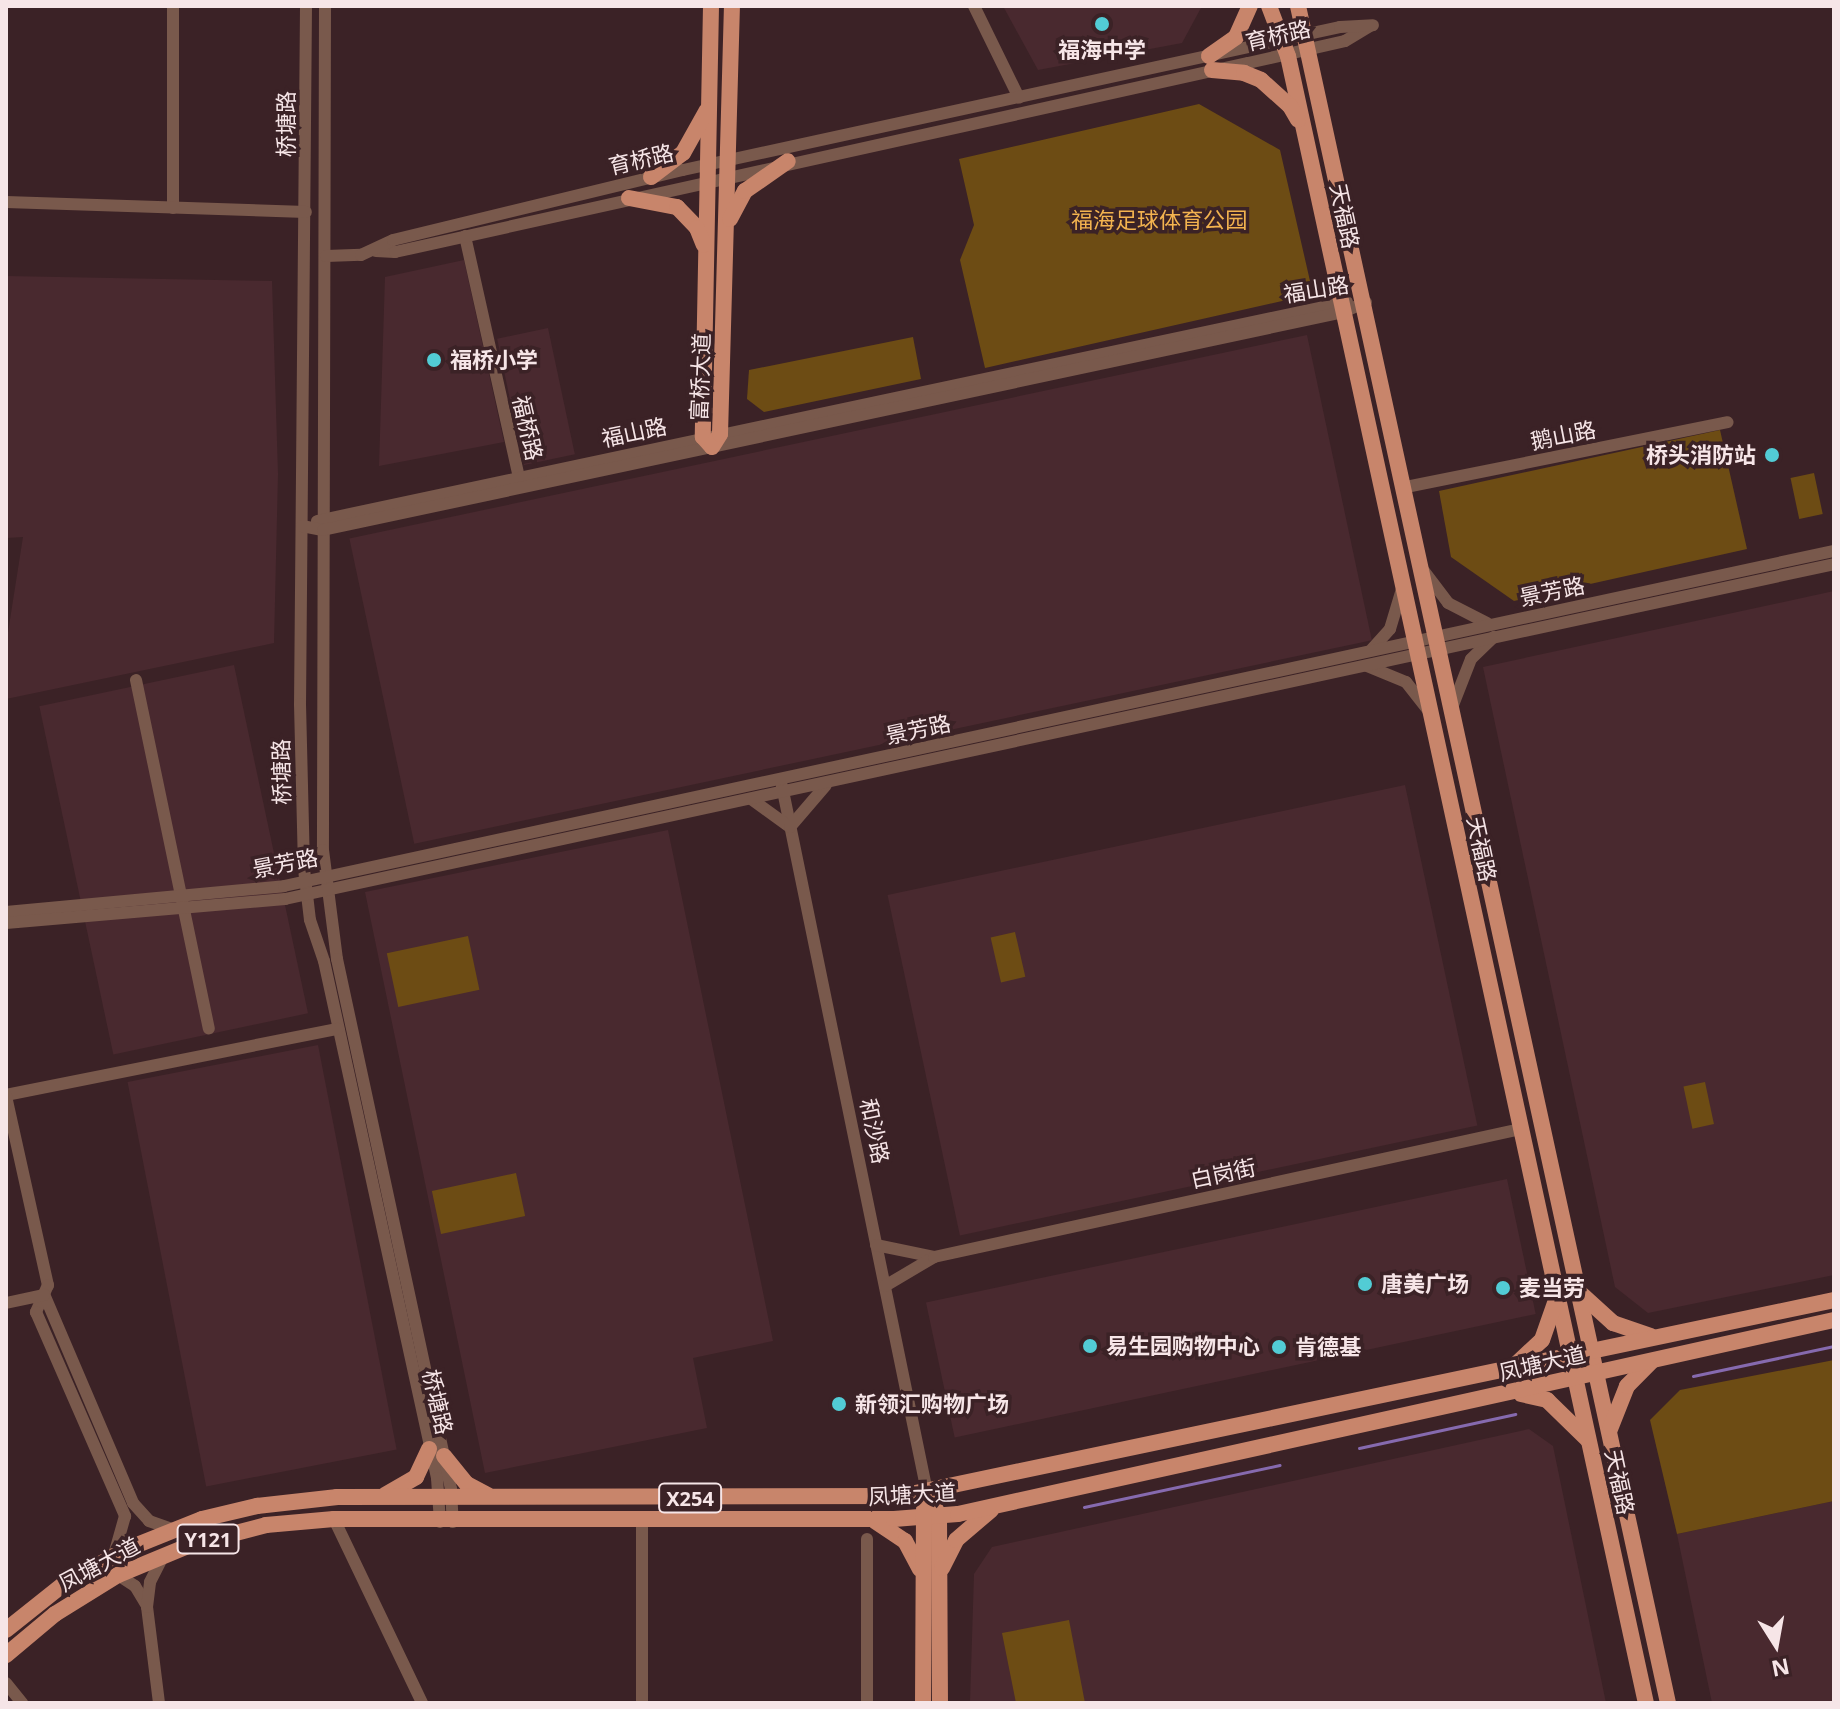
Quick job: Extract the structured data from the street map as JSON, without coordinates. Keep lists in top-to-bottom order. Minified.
{"streets":{"main road":["天福路","富桥大道","和沙路","凤塘大道","X254","Y121"],"street":["育桥路","桥塘路","福山路","福桥路","鹅山路","景芳路","白岗街"]},"crossings":[["育桥路","桥塘路"],["育桥路","天福路"],["育桥路","富桥大道"],["育桥路","福桥路"],["桥塘路","福山路"],["桥塘路","景芳路"],["桥塘路","凤塘大道"],["天福路","福山路"],["天福路","鹅山路"],["天福路","景芳路"],["天福路","白岗街"],["天福路","凤塘大道"],["福山路","富桥大道"],["福山路","福桥路"],["景芳路","和沙路"],["和沙路","凤塘大道"],["和沙路","X254"],["凤塘大道","X254"]],"parks":["福海足球体育公园"],"places":["福海中学","福桥小学","桥头消防站","唐美广场","麦当劳","易生园购物中心","肯德基","新领汇购物广场"],"north":"bottom"}
